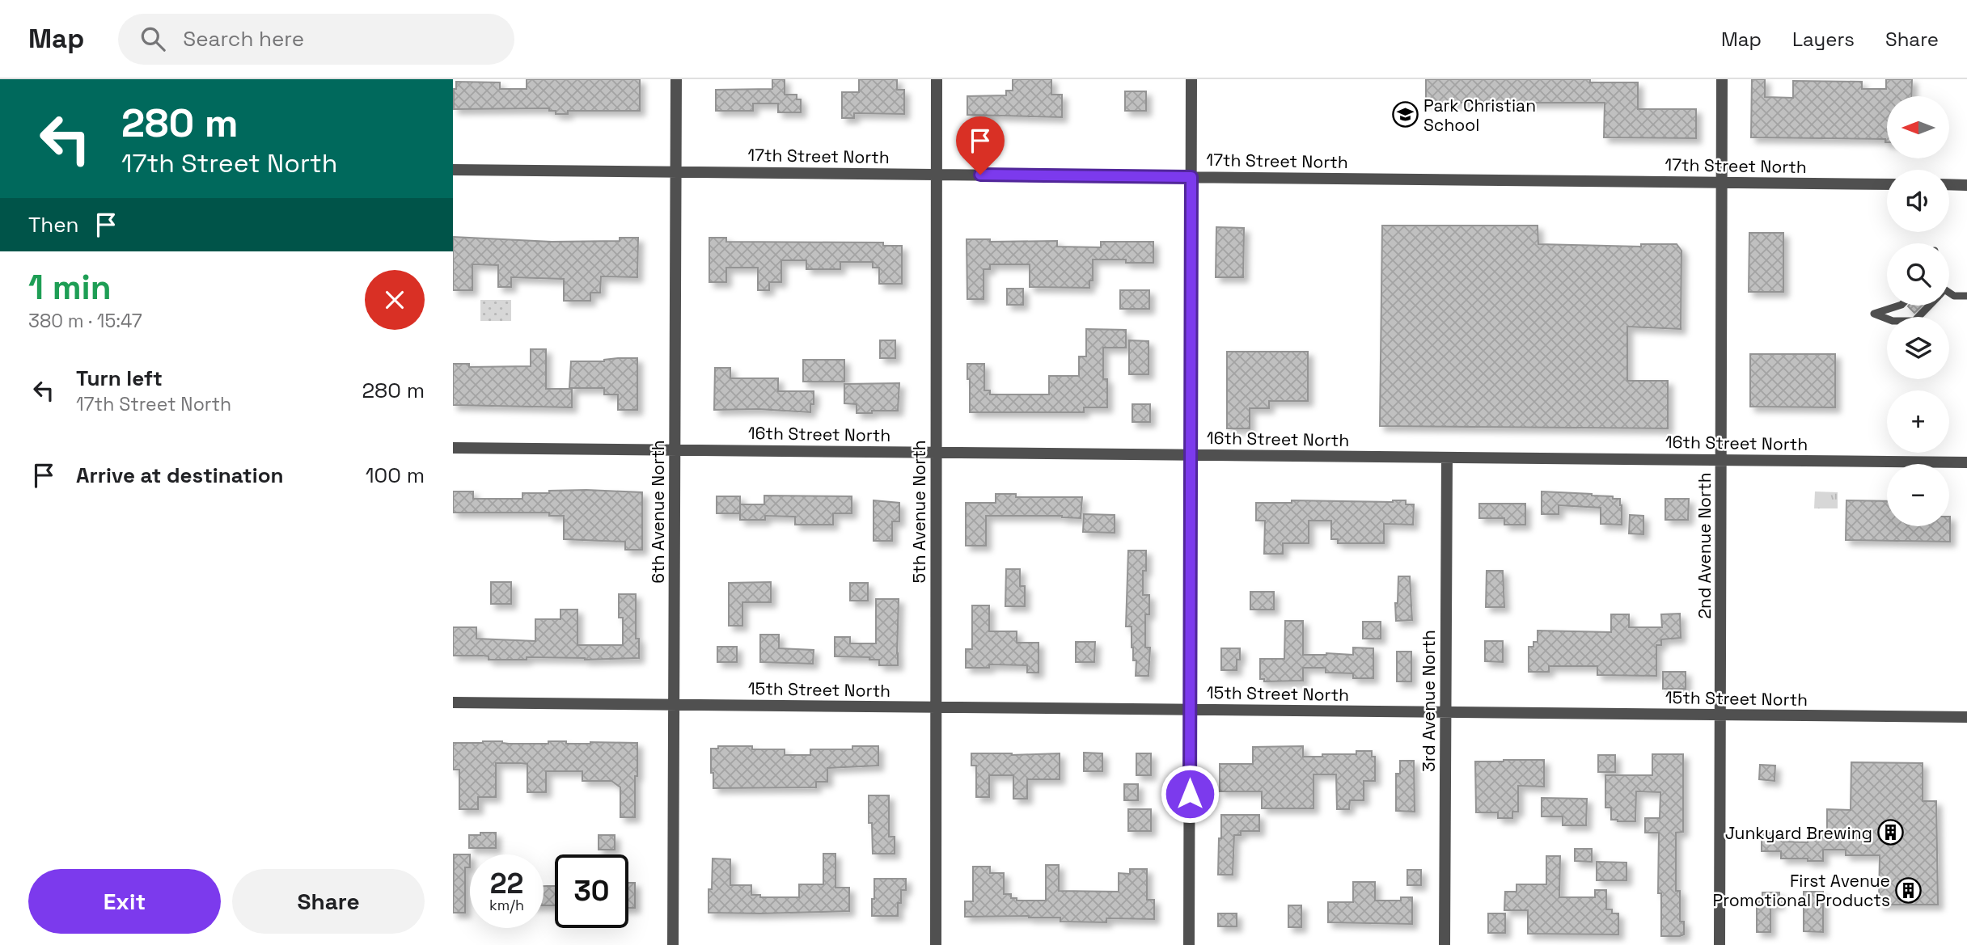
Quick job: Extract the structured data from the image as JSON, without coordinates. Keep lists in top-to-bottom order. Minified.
{"streets":{"street":["17th Street North","16th Street North","6th Avenue North","5th Avenue North","2nd Avenue North","15th Street North","3rd Avenue North"]},"crossings":[["17th Street North","6th Avenue North"],["17th Street North","5th Avenue North"],["17th Street North","2nd Avenue North"],["16th Street North","6th Avenue North"],["16th Street North","5th Avenue North"],["16th Street North","2nd Avenue North"],["16th Street North","3rd Avenue North"],["6th Avenue North","15th Street North"],["5th Avenue North","15th Street North"],["2nd Avenue North","15th Street North"],["15th Street North","3rd Avenue North"]],"places":{"school or university":["Park Christian School"],"building":["Junkyard Brewing","First Avenue Promotional Products"]},"north":"left","page":{"header":"Map","search":"Search here","nav":["Map","Layers","Share"],"turn":["280 m","17th Street North"],"map_buttons":["+","−"],"then":"Then","heading":["1 min","380 m · 15:47"],"list":[{"name":"Turn left","note":"17th Street North","value":"280 m"},{"name":"Arrive at destination","value":"100 m"}],"speed":"22 km/h","limit":"30","buttons":["Exit","Share"]}}
